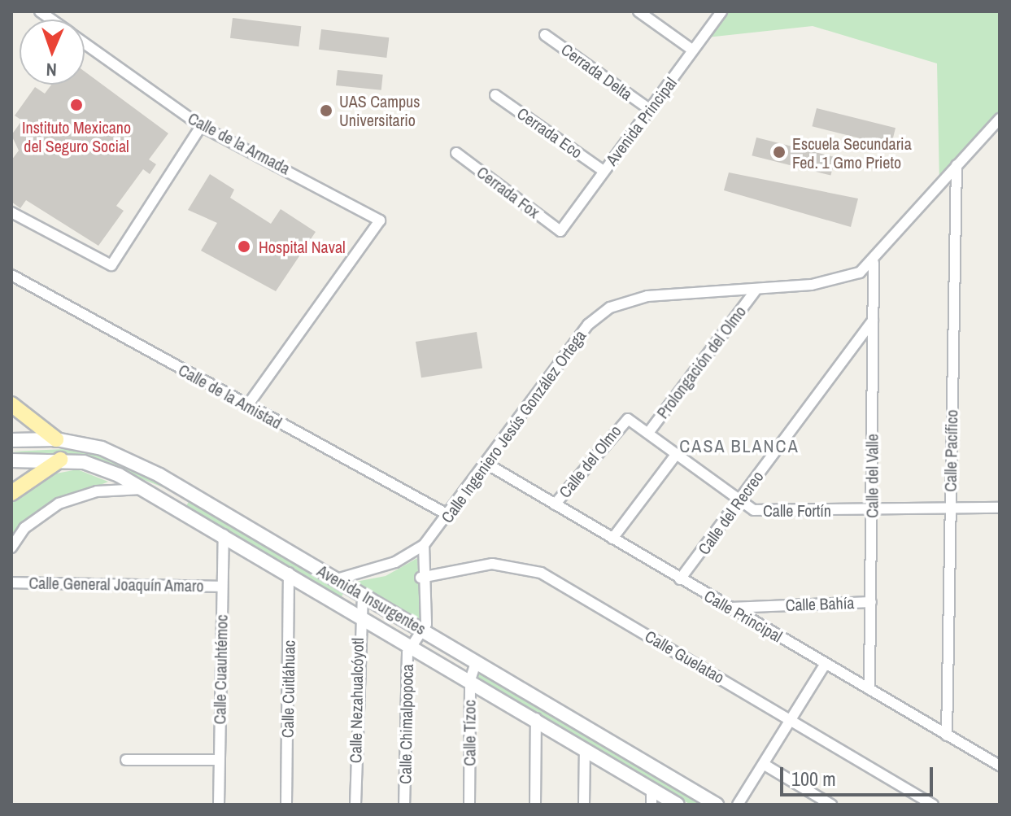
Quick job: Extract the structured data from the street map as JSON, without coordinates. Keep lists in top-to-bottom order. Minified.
{"streets":{"main road":["Avenida Insurgentes"],"street":["Cerrada Delta","Avenida Principal","Cerrada Eco","Calle de la Armada","Cerrada Fox","Prolongación del Olmo","Calle de la Amistad","Calle Ingeniero Jesús González Ortega","Calle Pacífico","Calle del Olmo","Calle del Valle","Calle Fortín","Calle del Recreo","Calle General Joaquín Amaro","Calle Bahía","Calle Principal","Calle Guelatao","Calle Cuauhtémoc","Calle Cuitláhuac","Calle Nezahualcóyotl","Calle Chimalpopoca","Calle Tízoc"]},"crossings":[["Cerrada Delta","Avenida Principal"],["Avenida Principal","Cerrada Eco"],["Avenida Principal","Cerrada Fox"],["Calle de la Armada","Calle de la Amistad"],["Prolongación del Olmo","Calle Ingeniero Jesús González Ortega"],["Prolongación del Olmo","Calle Fortín"],["Calle de la Amistad","Calle Ingeniero Jesús González Ortega"],["Calle Ingeniero Jesús González Ortega","Calle Pacífico"],["Calle Ingeniero Jesús González Ortega","Calle del Valle"],["Calle Ingeniero Jesús González Ortega","Avenida Insurgentes"],["Calle Ingeniero Jesús González Ortega","Calle Principal"],["Calle Pacífico","Calle Fortín"],["Calle Pacífico","Calle Principal"],["Calle del Olmo","Calle Fortín"],["Calle del Olmo","Calle Principal"],["Calle del Valle","Calle Fortín"],["Calle del Valle","Calle del Recreo"],["Calle del Valle","Calle Bahía"],["Calle del Valle","Calle Principal"],["Calle Fortín","Calle del Recreo"],["Calle del Recreo","Calle Principal"],["Calle General Joaquín Amaro","Calle Cuauhtémoc"],["Avenida Insurgentes","Calle Cuauhtémoc"],["Avenida Insurgentes","Calle Cuitláhuac"],["Avenida Insurgentes","Calle Nezahualcóyotl"],["Avenida Insurgentes","Calle Chimalpopoca"],["Avenida Insurgentes","Calle Tízoc"],["Calle Bahía","Calle Principal"]],"districts":["CASA BLANCA"],"places":["Instituto Mexicano del Seguro Social","UAS Campus Universitario","Escuela Secundaria Fed. 1 Gmo Prieto","Hospital Naval"],"scale_bar":"100 m","north":"bottom"}
